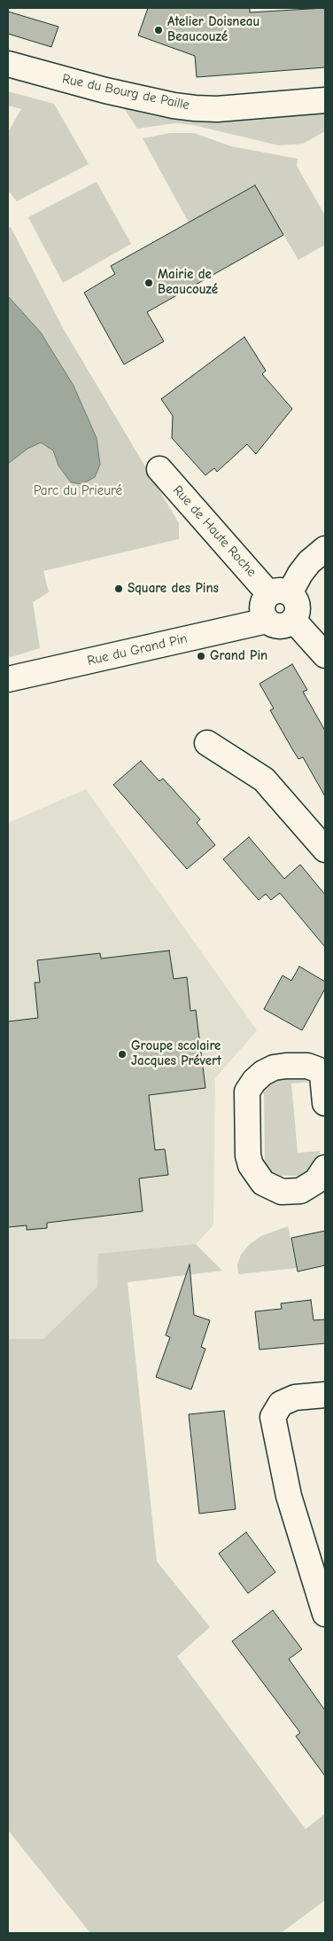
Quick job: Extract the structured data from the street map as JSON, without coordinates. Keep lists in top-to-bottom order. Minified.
{"streets":{"street":["Rue du Bourg de Paille","Rue de Haute Roche","Rue du Grand Pin"]},"crossings":[["Rue de Haute Roche","Rue du Grand Pin"]],"parks":["Parc du Prieuré"],"places":["Atelier Doisneau Beaucouzé","Mairie de Beaucouzé","Square des Pins","Grand Pin","Groupe scolaire Jacques Prévert"]}
